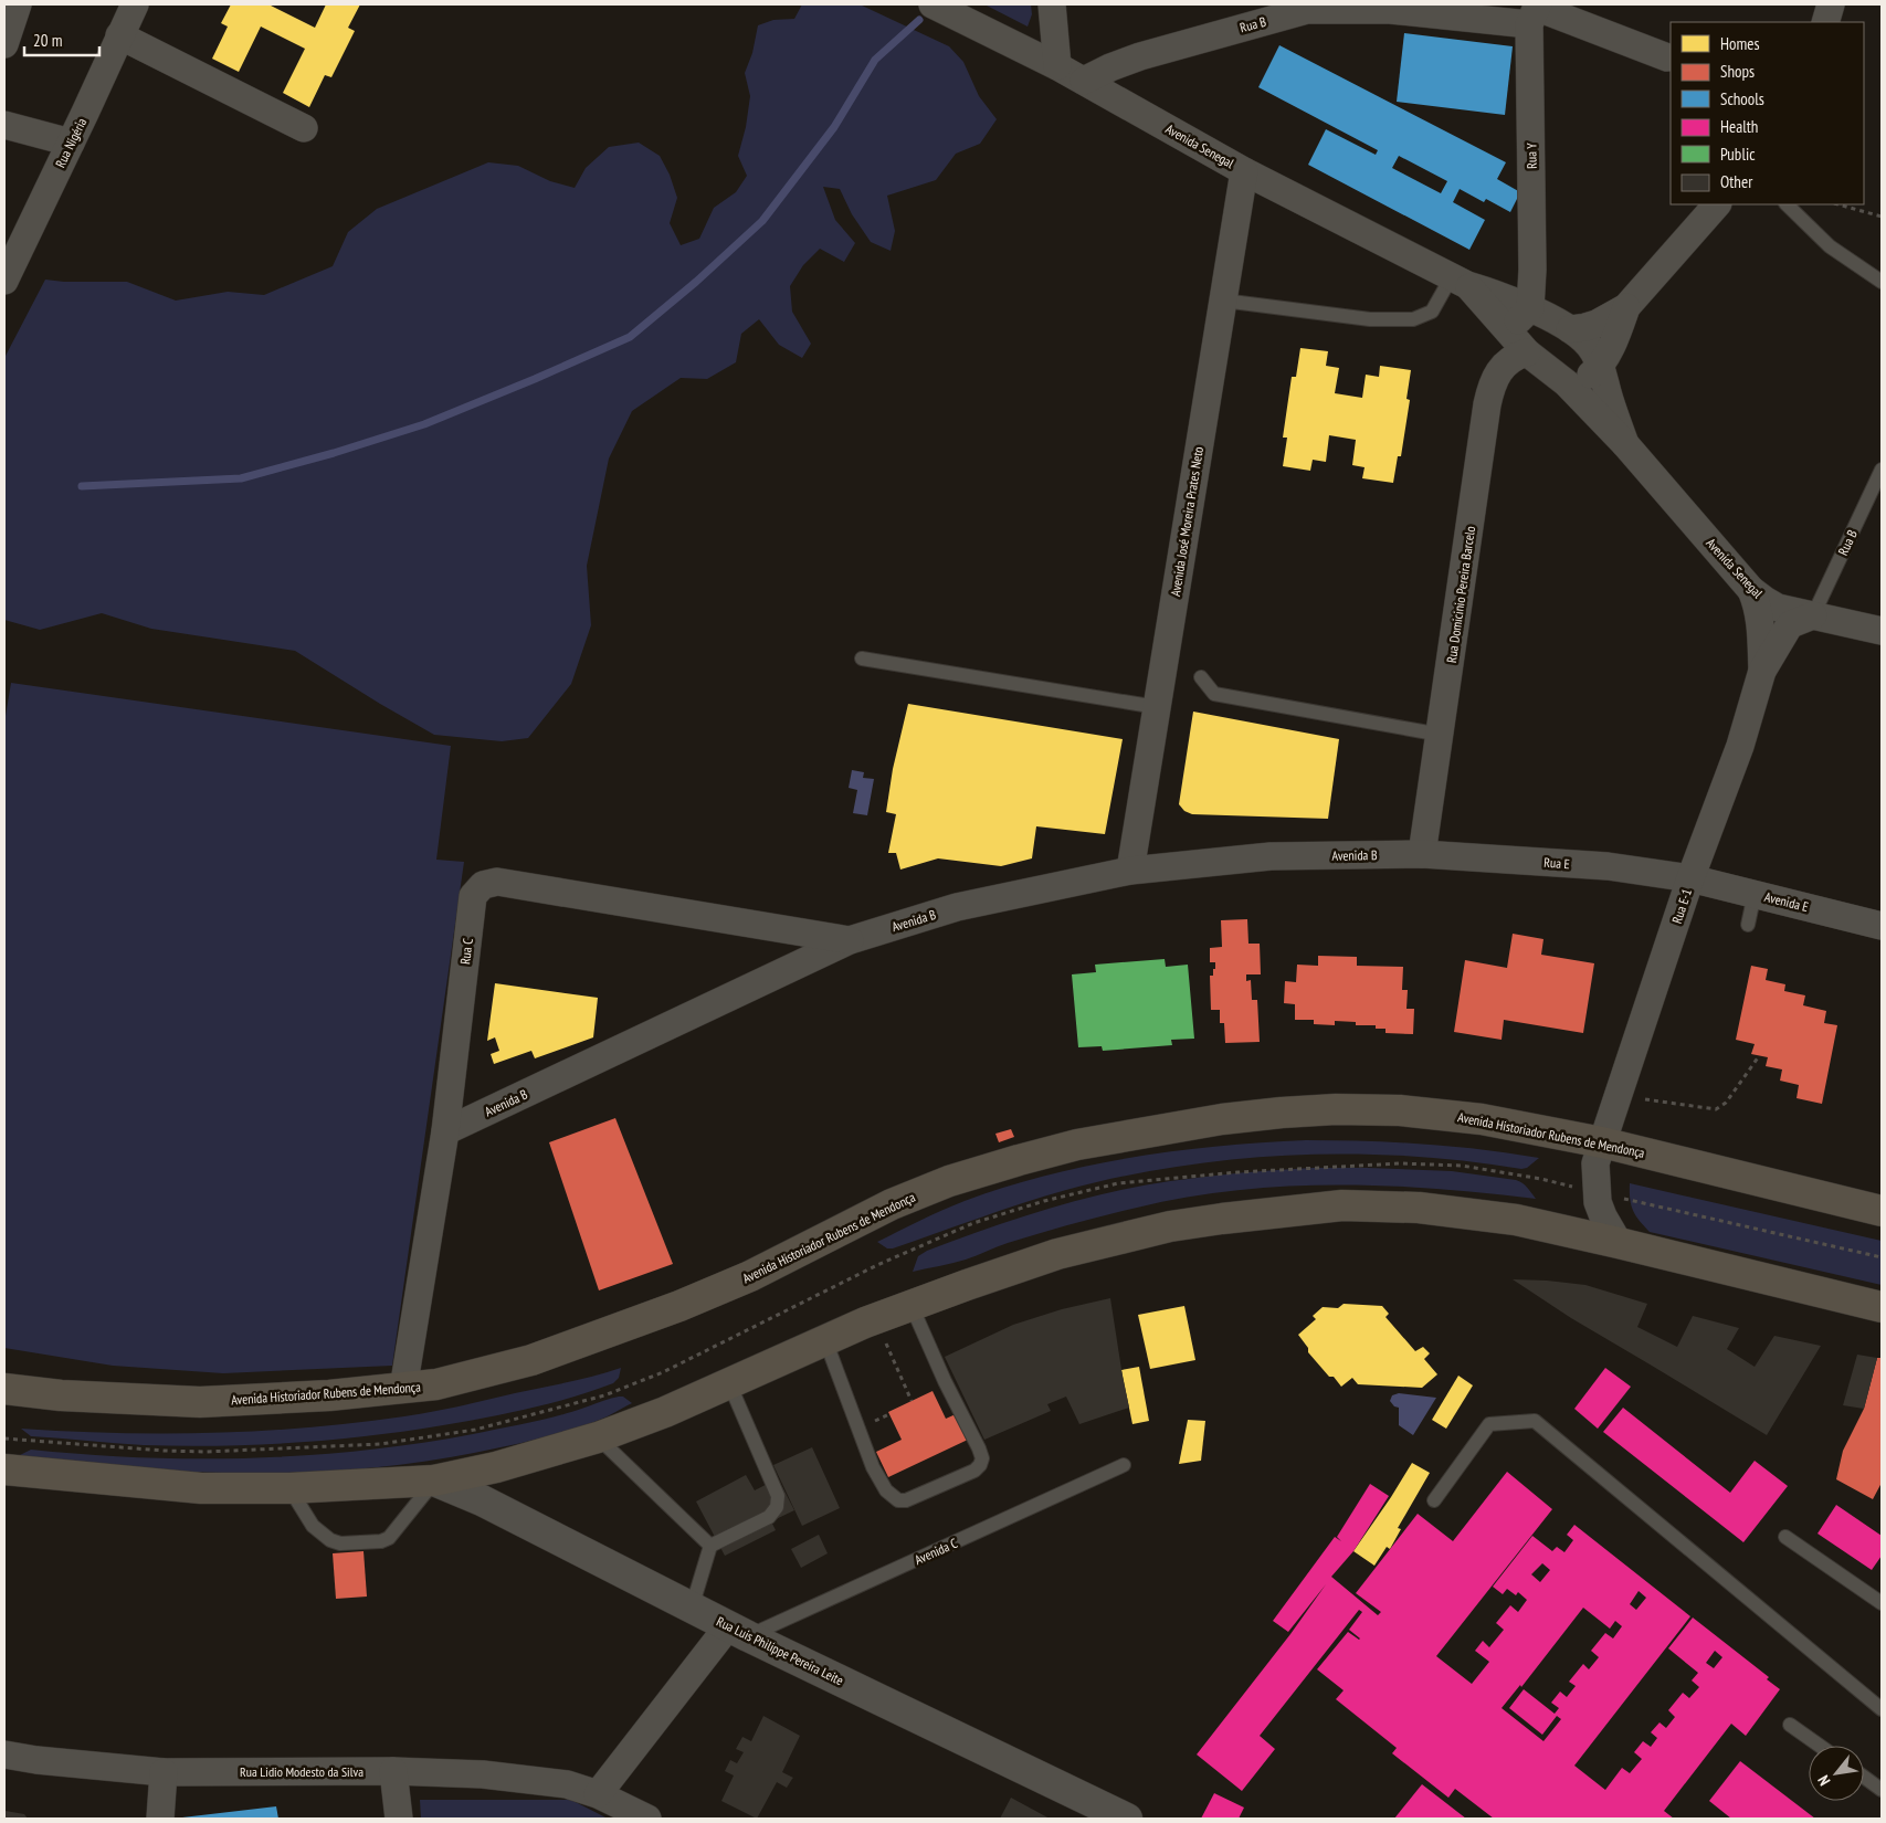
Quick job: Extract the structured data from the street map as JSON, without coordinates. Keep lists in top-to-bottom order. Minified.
{"streets":{"main road":["Avenida Historiador Rubens de Mendonça"],"street":["Rua B","Rua Nigéria","Avenida Senegal","Rua Y","Avenida José Moreira Prates Neto","Rua Domicinio Pereira Barcelo","Avenida B","Rua E","Avenida E","Rua E-1","Rua C","Rua Luis Philippe Pereira Leite","Rua Lidio Modesto da Silva"],"lane":["Avenida C"]},"crossings":[["Rua B","Avenida Senegal"],["Rua B","Rua Y"],["Rua B","Rua E-1"],["Avenida Senegal","Rua Y"],["Avenida Senegal","Avenida José Moreira Prates Neto"],["Avenida Senegal","Rua Domicinio Pereira Barcelo"],["Avenida Senegal","Rua E-1"],["Avenida José Moreira Prates Neto","Avenida B"],["Rua Domicinio Pereira Barcelo","Avenida B"],["Rua Domicinio Pereira Barcelo","Rua E"],["Avenida B","Rua E"],["Avenida B","Rua C"],["Rua E","Avenida E"],["Rua E","Rua E-1"],["Avenida E","Rua E-1"],["Rua E-1","Avenida Historiador Rubens de Mendonça"],["Rua C","Avenida Historiador Rubens de Mendonça"],["Avenida C","Rua Luis Philippe Pereira Leite"]],"legend":["Homes","Shops","Schools","Health","Public","Other"],"scale_bar":"20 m","north":"bottom left"}
